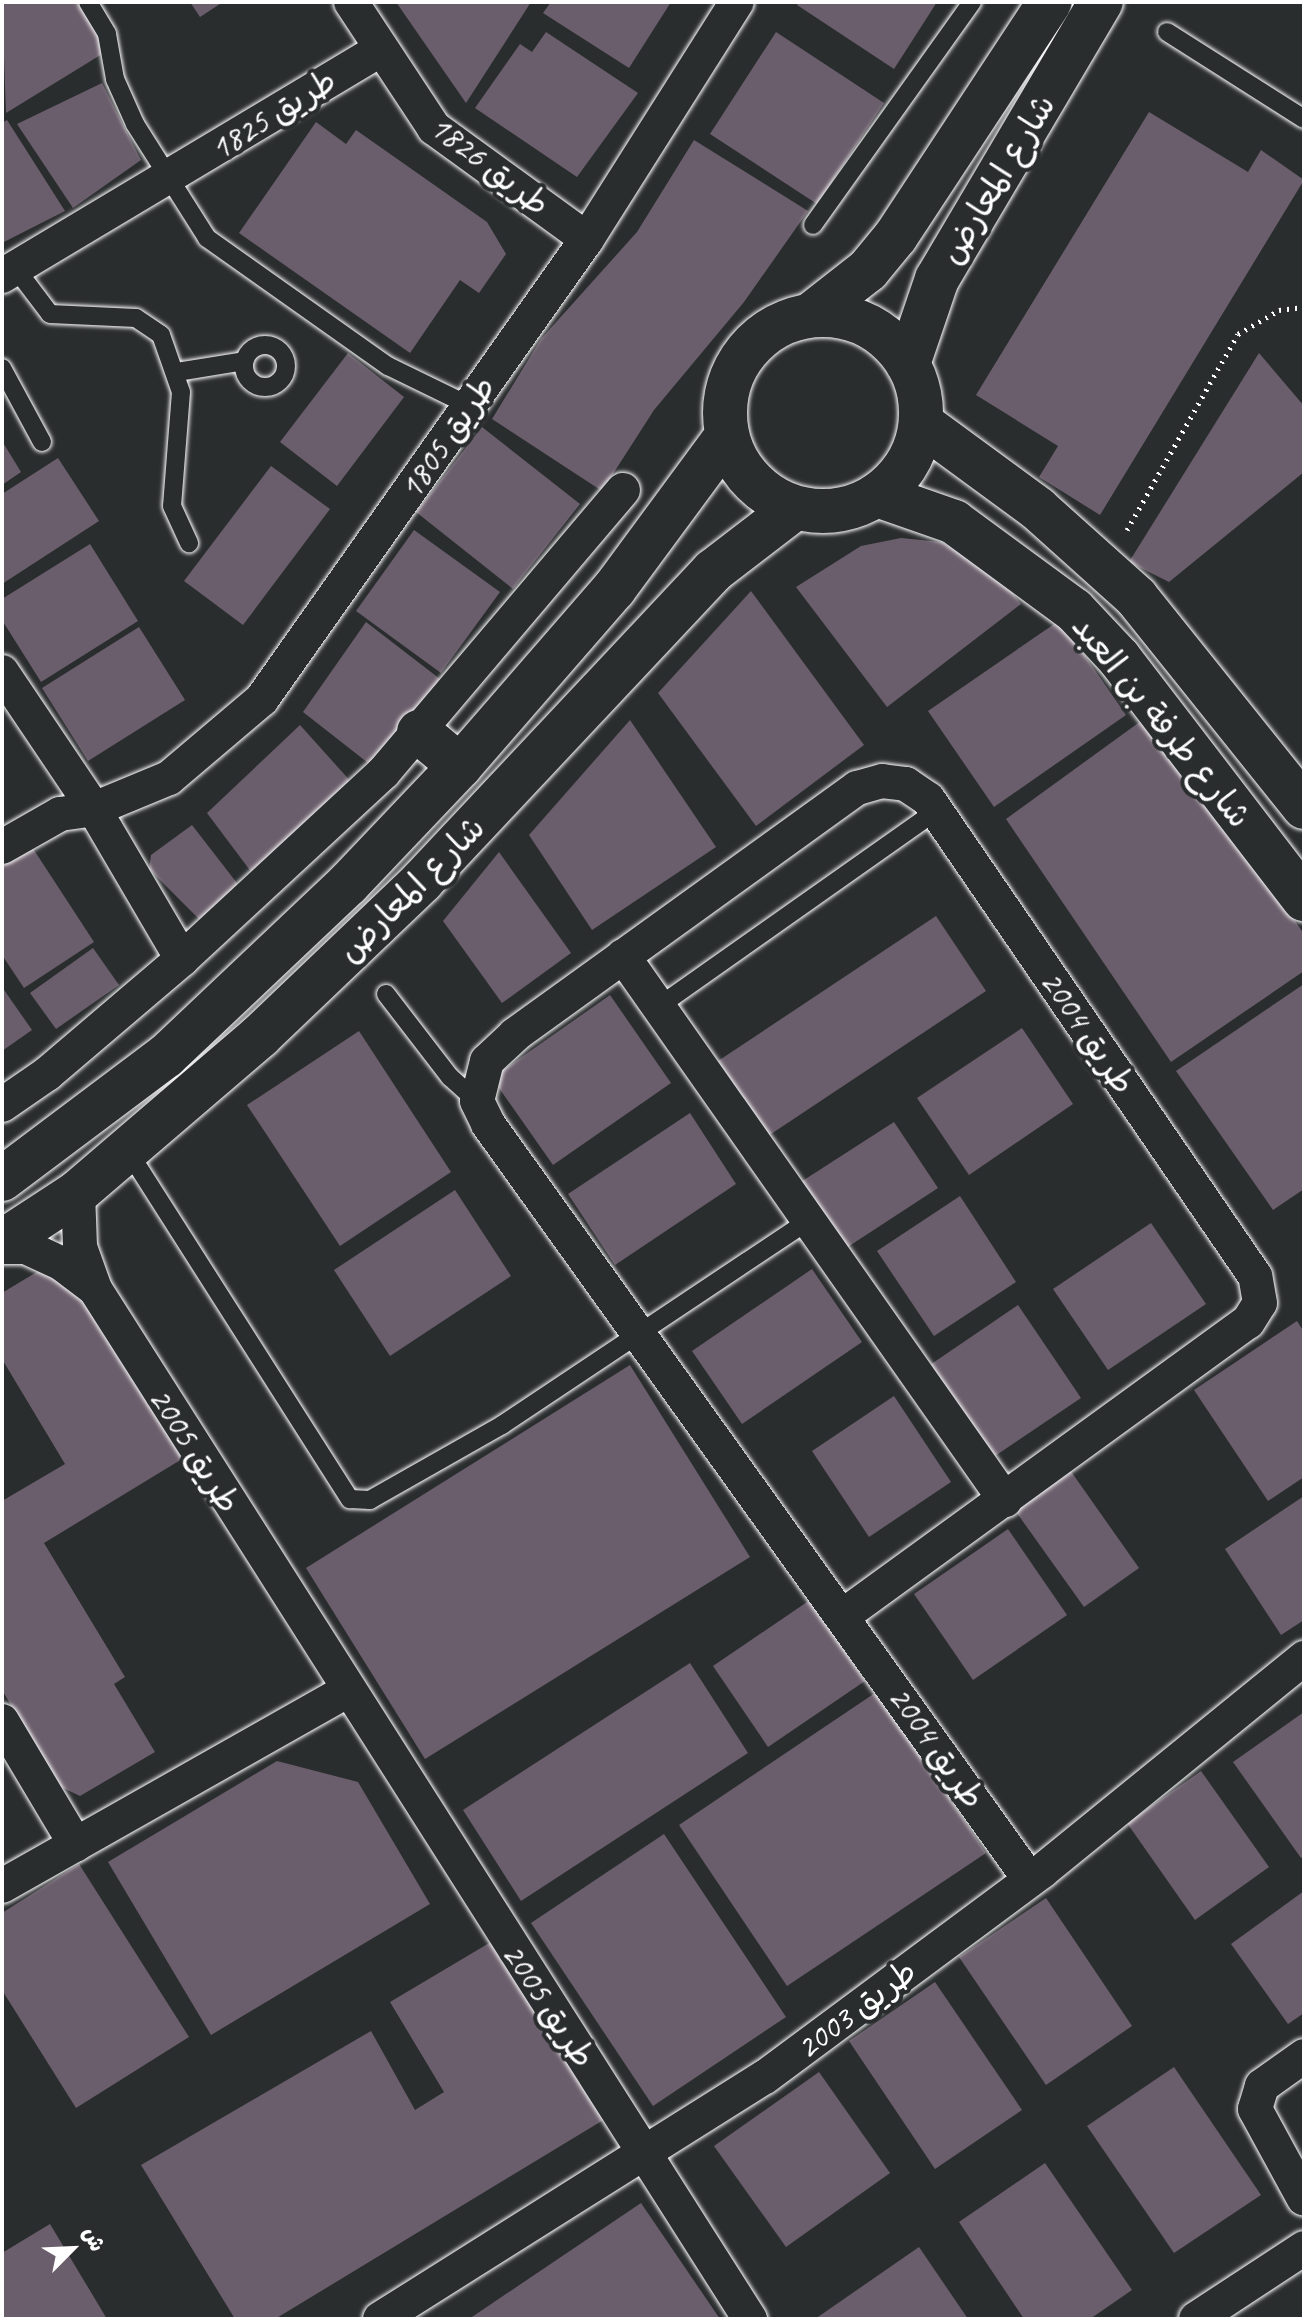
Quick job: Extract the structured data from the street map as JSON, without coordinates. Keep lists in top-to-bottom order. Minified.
{"streets":{"main road":["شارع المعارض","شارع طرفة بن العبد"],"street":["طريق 1825","طريق 1826","طريق 1805","طريق 2004","طريق 2005","طريق 2003"]},"crossings":[["طريق 1825","طريق 1826"],["طريق 1826","طريق 1805"],["شارع المعارض","شارع طرفة بن العبد"],["شارع المعارض","طريق 2005"],["طريق 2004","طريق 2003"],["طريق 2005","طريق 2003"]],"north":"top right"}
